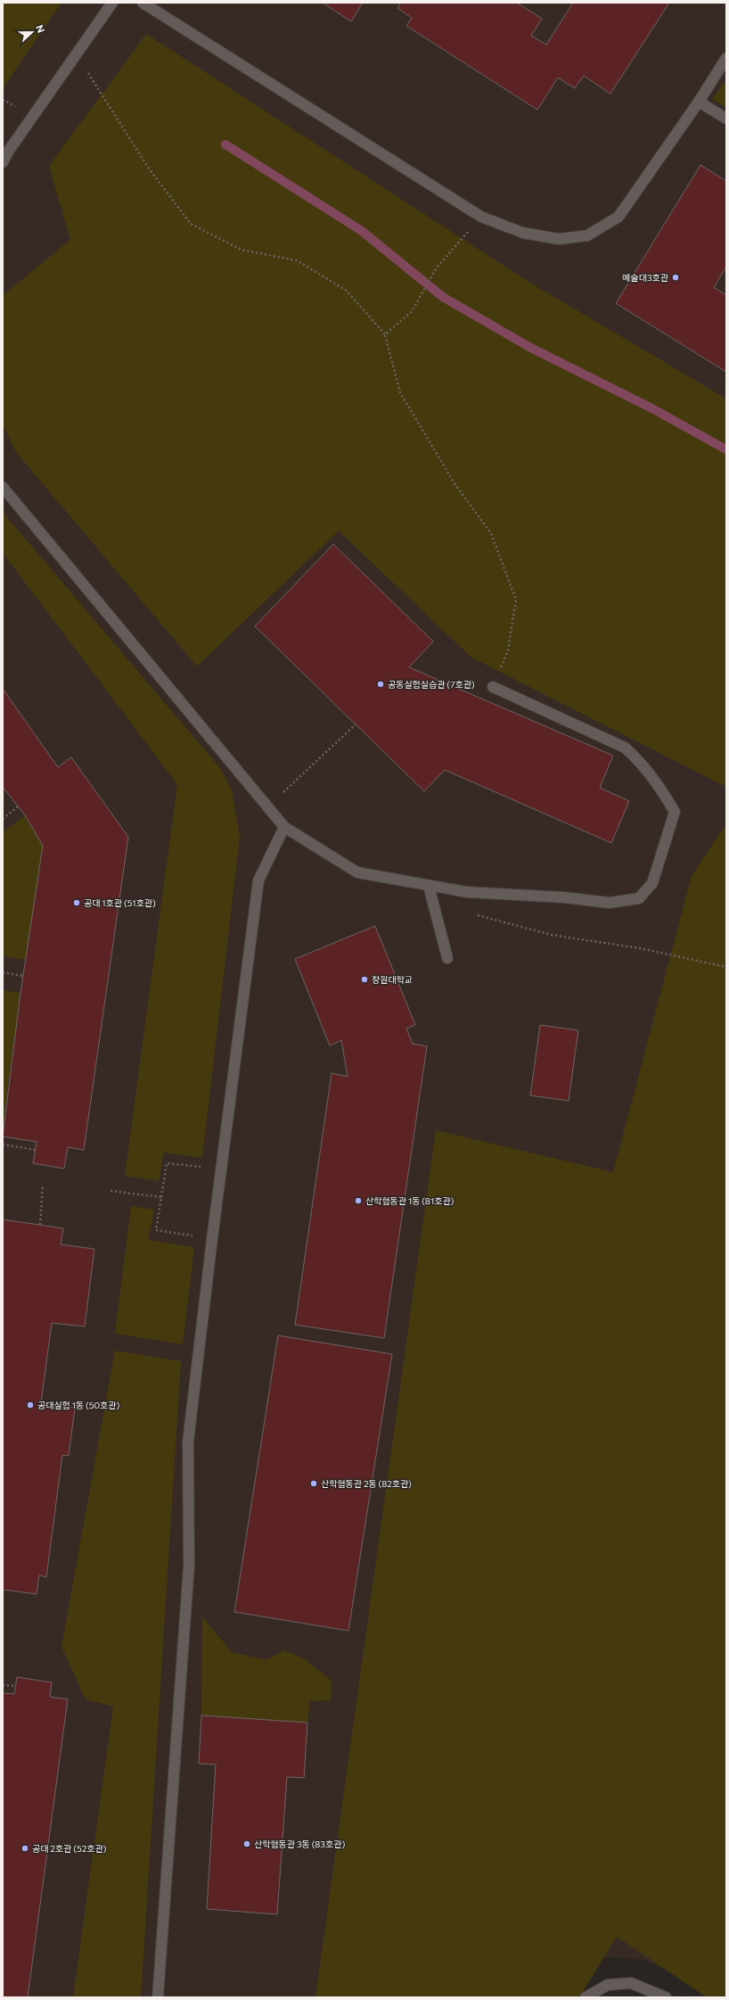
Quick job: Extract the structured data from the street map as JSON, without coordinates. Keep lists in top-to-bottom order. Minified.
{"places":["예술대3호관","공동실험실습관 (7호관)","공대 1호관 (51호관)","창원대학교","산학협동관 1동 (81호관)","공대실험 1동 (50호관)","산학협동관 2동 (82호관)","산학협동관 3동 (83호관)","공대 2호관 (52호관)"],"north":"right"}
